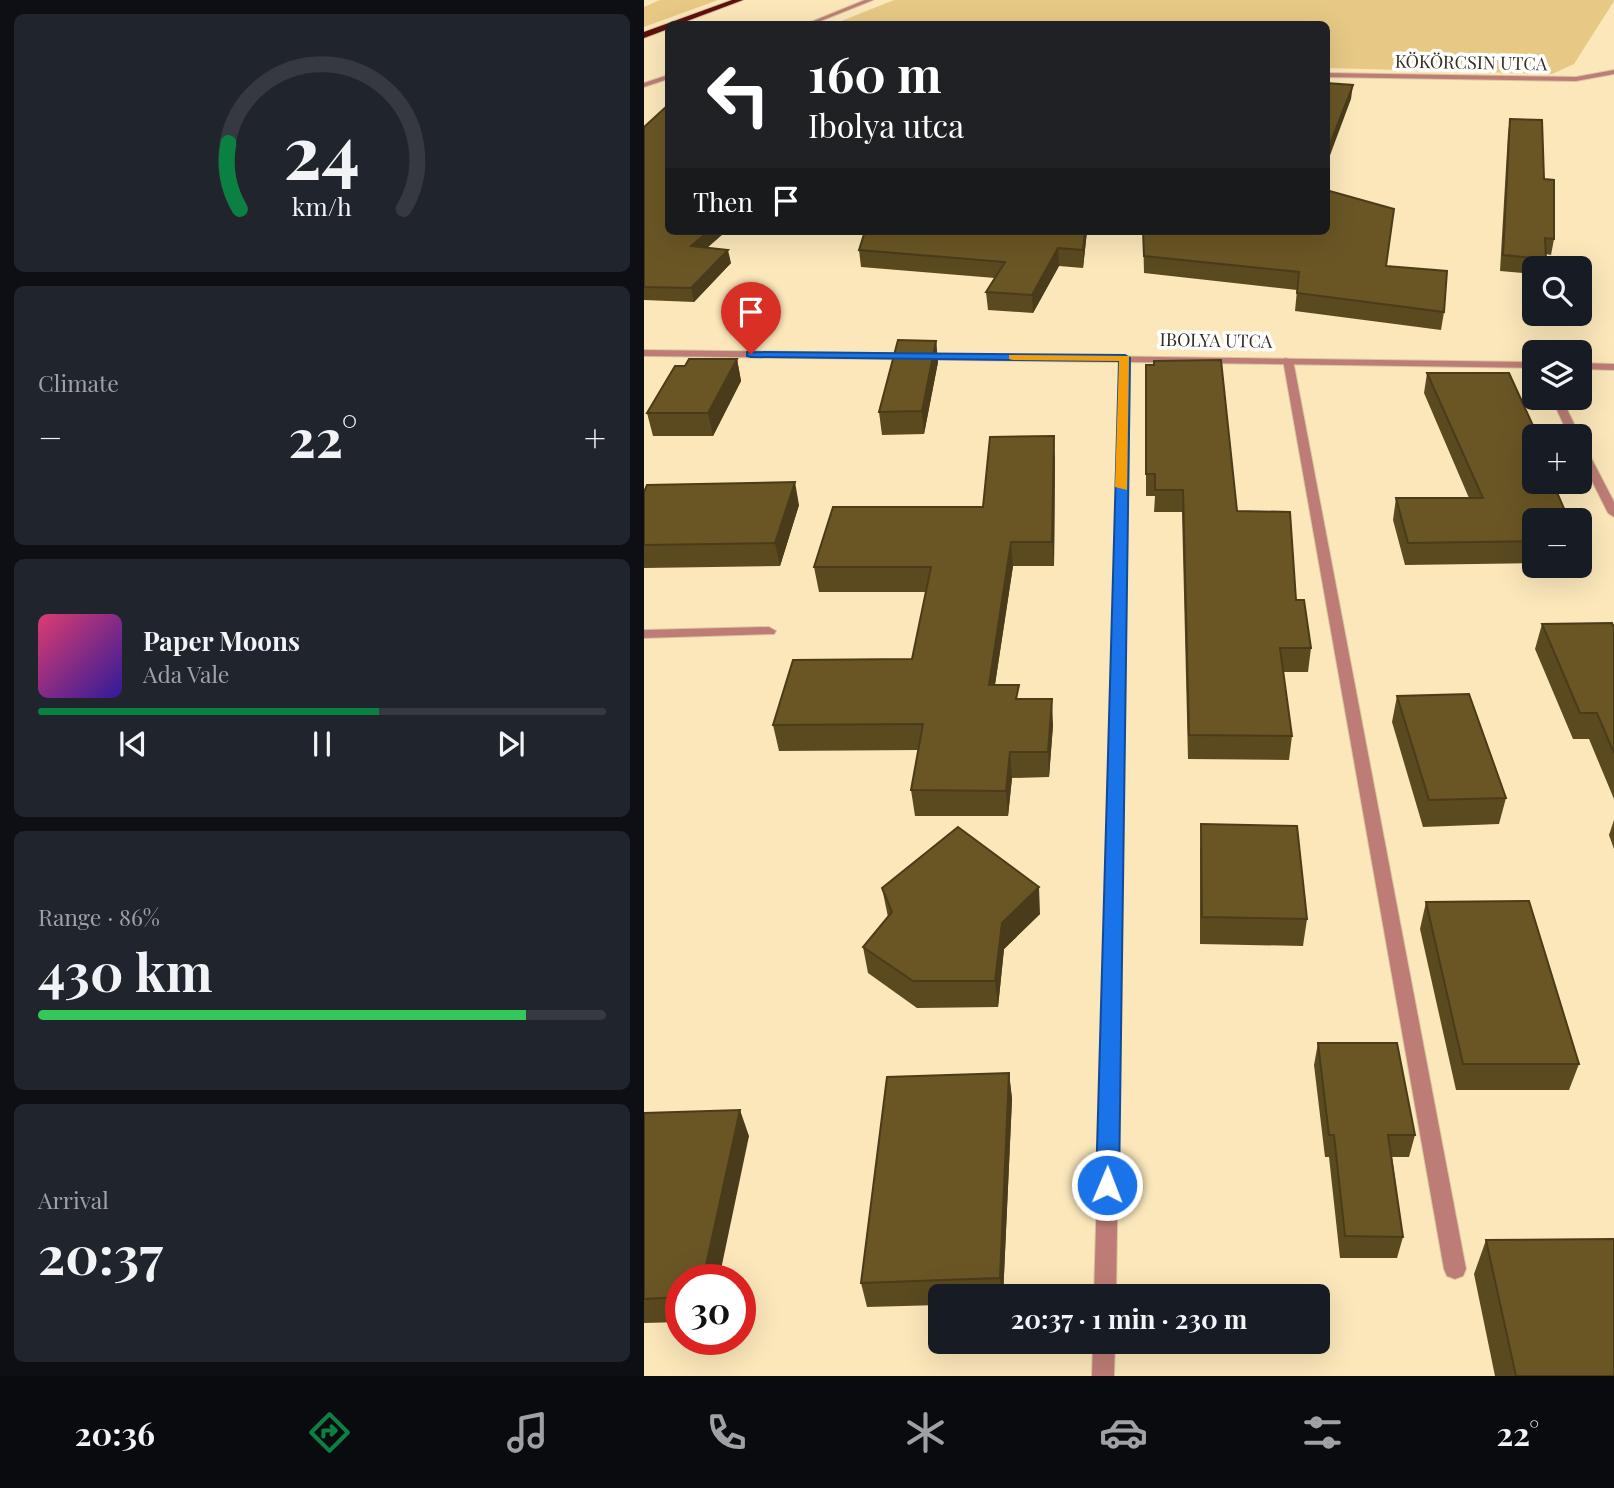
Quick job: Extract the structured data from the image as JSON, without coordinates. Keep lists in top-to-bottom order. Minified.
{"streets":{"street":["KÖKÖRCSIN UTCA","IBOLYA UTCA"]},"page":{"turn":["160 m","Ibolya utca"],"then":"Then","map_buttons":["+","−"],"tile":["Climate",["Range · 86%","430 km"],["Arrival","20:37"]],"heat":["−","22°","+"],"song":["Paper Moons","Ada Vale"],"limit":"30","trip":"20:37 · 1 min · 230 m","tabs":["20:36","22°"],"gauge":["24","km/h"]}}
